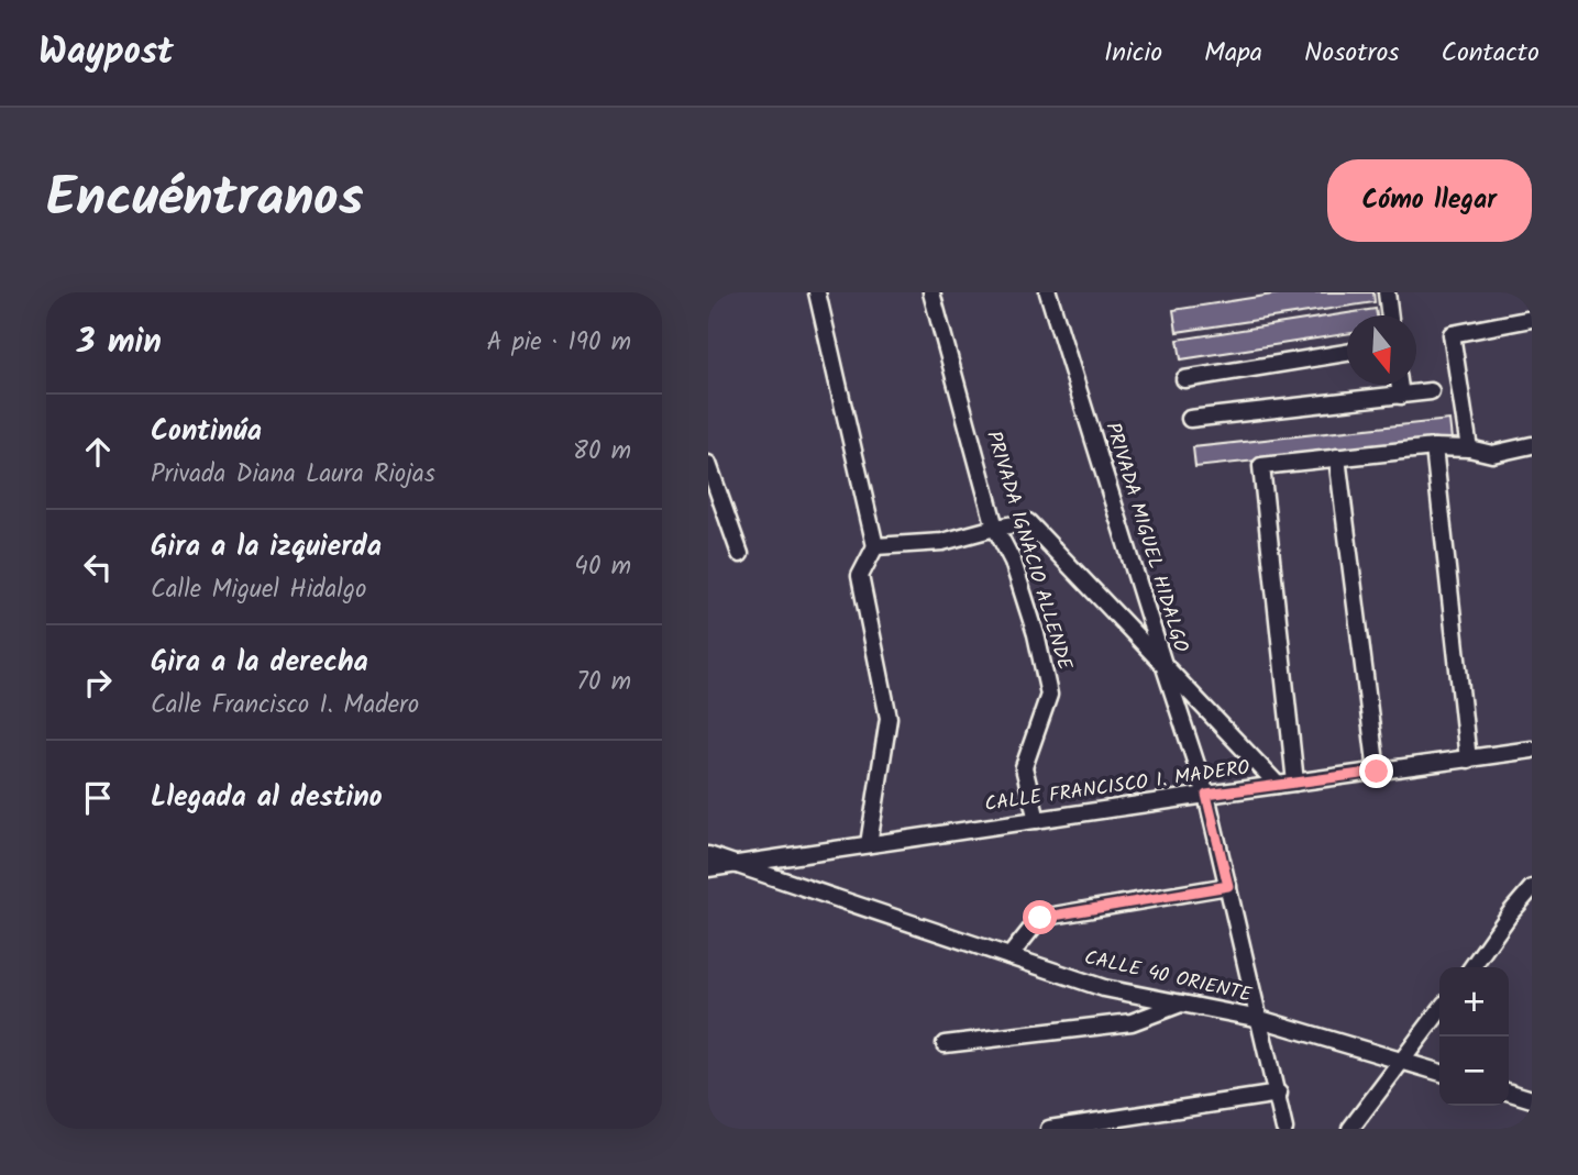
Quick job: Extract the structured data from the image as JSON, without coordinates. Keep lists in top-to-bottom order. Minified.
{"streets":{"street":["PRIVADA MIGUEL HIDALGO","PRIVADA IGNACIO ALLENDE","CALLE FRANCISCO I. MADERO","CALLE 40 ORIENTE"]},"crossings":[["PRIVADA MIGUEL HIDALGO","CALLE FRANCISCO I. MADERO"],["PRIVADA MIGUEL HIDALGO","CALLE 40 ORIENTE"],["PRIVADA IGNACIO ALLENDE","CALLE FRANCISCO I. MADERO"],["CALLE FRANCISCO I. MADERO","CALLE 40 ORIENTE"]],"north":"bottom","page":{"header":"Waypost","nav":["Inicio","Mapa","Nosotros","Contacto"],"title":"Encuéntranos","buttons":"Cómo llegar","heading":["3 min","A pie · 190 m"],"list":[["Continúa","Privada Diana Laura Riojas","80 m"],["Gira a la izquierda","Calle Miguel Hidalgo","40 m"],["Gira a la derecha","Calle Francisco I. Madero","70 m"],"Llegada al destino"],"map_buttons":["+","−"]}}
